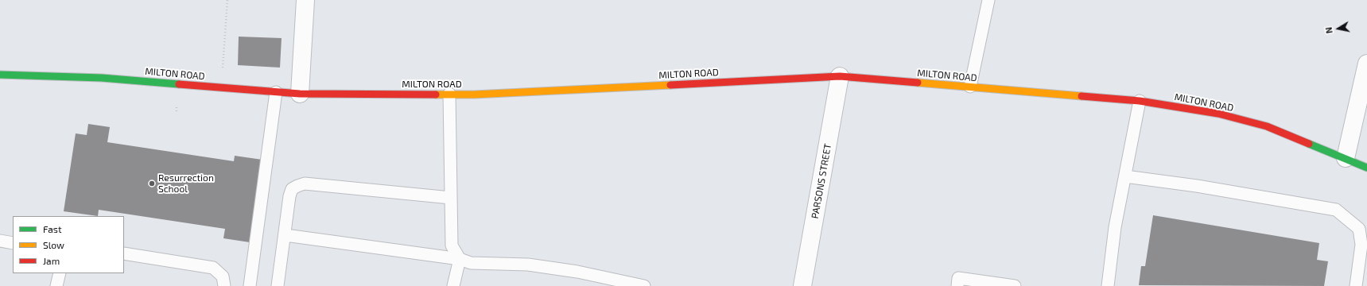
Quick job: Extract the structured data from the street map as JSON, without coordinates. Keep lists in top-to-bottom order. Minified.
{"streets":{"street":["MILTON ROAD","PARSONS STREET"]},"crossings":[["MILTON ROAD","PARSONS STREET"]],"places":["Resurrection School"],"legend":["Fast","Slow","Jam"],"north":"left"}
